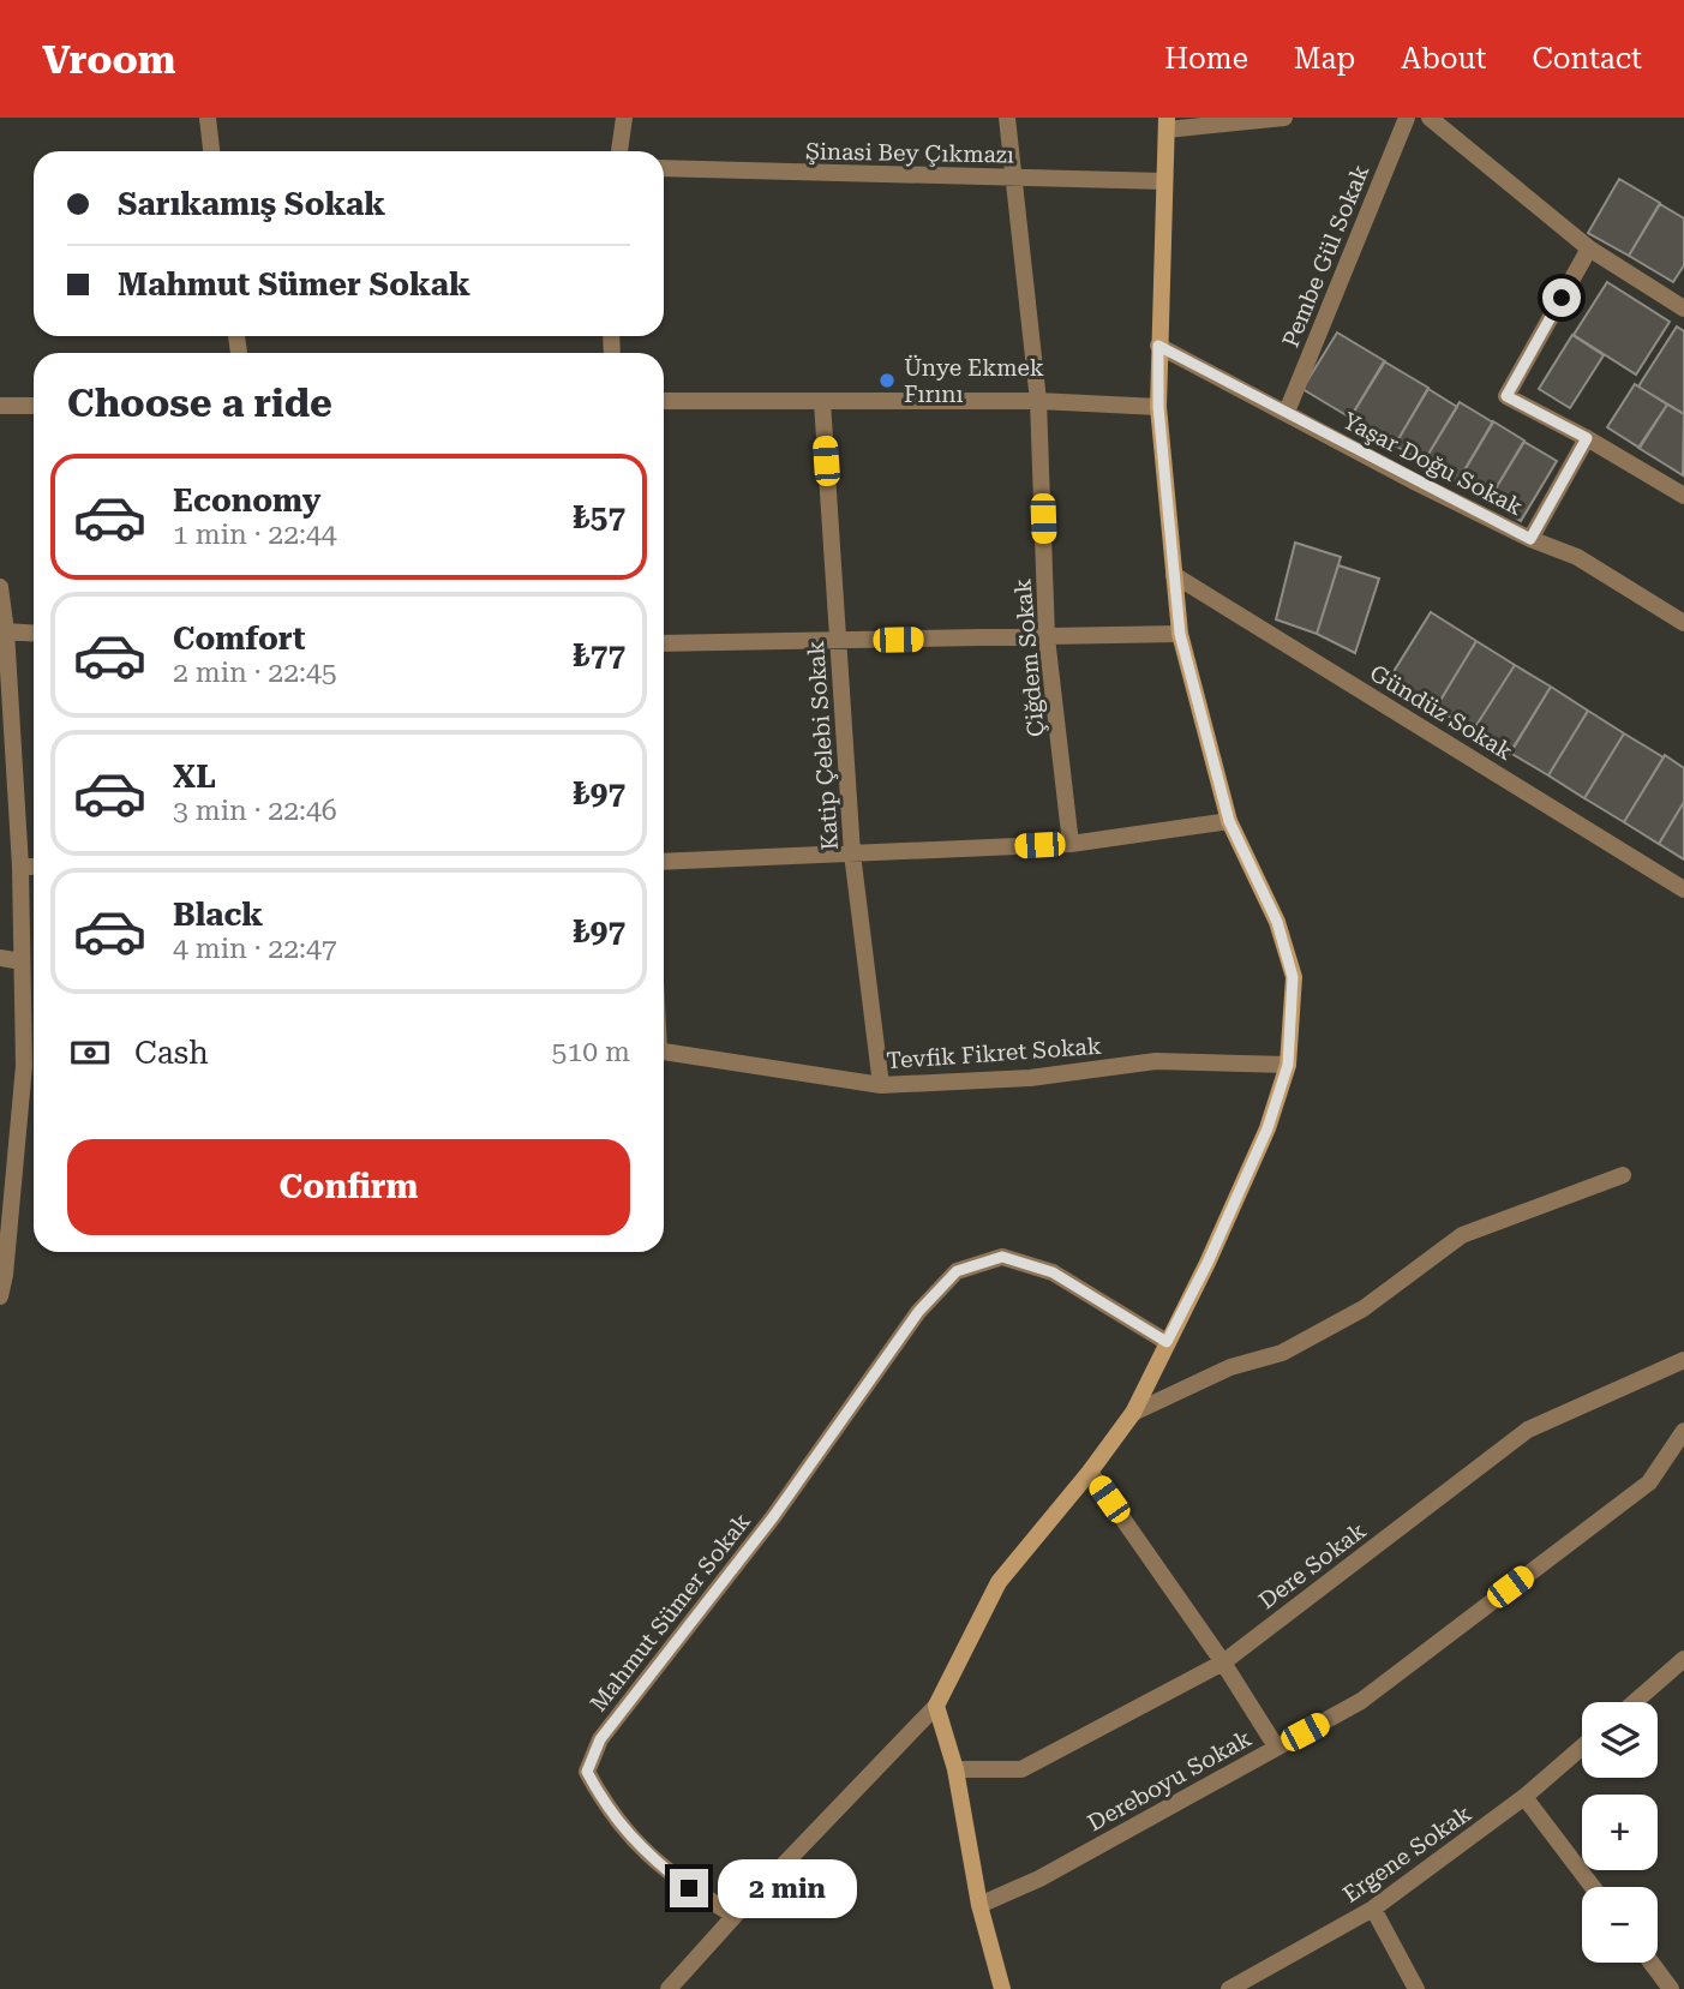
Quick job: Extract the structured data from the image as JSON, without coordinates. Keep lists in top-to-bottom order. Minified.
{"streets":{"street":["Şinasi Bey Çıkmazı","Pembe Gül Sokak","Yaşar Doğu Sokak","Çiğdem Sokak","Gündüz Sokak","Katip Çelebi Sokak","Tevfik Fikret Sokak","Dere Sokak","Mahmut Sümer Sokak","Dereboyu Sokak","Ergene Sokak"]},"crossings":[["Şinasi Bey Çıkmazı","Çiğdem Sokak"],["Pembe Gül Sokak","Yaşar Doğu Sokak"],["Katip Çelebi Sokak","Tevfik Fikret Sokak"]],"places":["Ünye Ekmek Fırını"],"page":{"header":"Vroom","nav":["Home","Map","About","Contact"],"banner":["Sarıkamış Sokak","Mahmut Sümer Sokak"],"heading":"Choose a ride","list":[{"name":"Economy","note":"1 min · 22:44","value":"₺57"},{"name":"Comfort","note":"2 min · 22:45","value":"₺77"},{"name":"XL","note":"3 min · 22:46","value":"₺97"},{"name":"Black","note":"4 min · 22:47","value":"₺97"}],"pay":["Cash","510 m"],"buttons":"Confirm","map_buttons":["+","−"],"bubble":"2 min"}}
